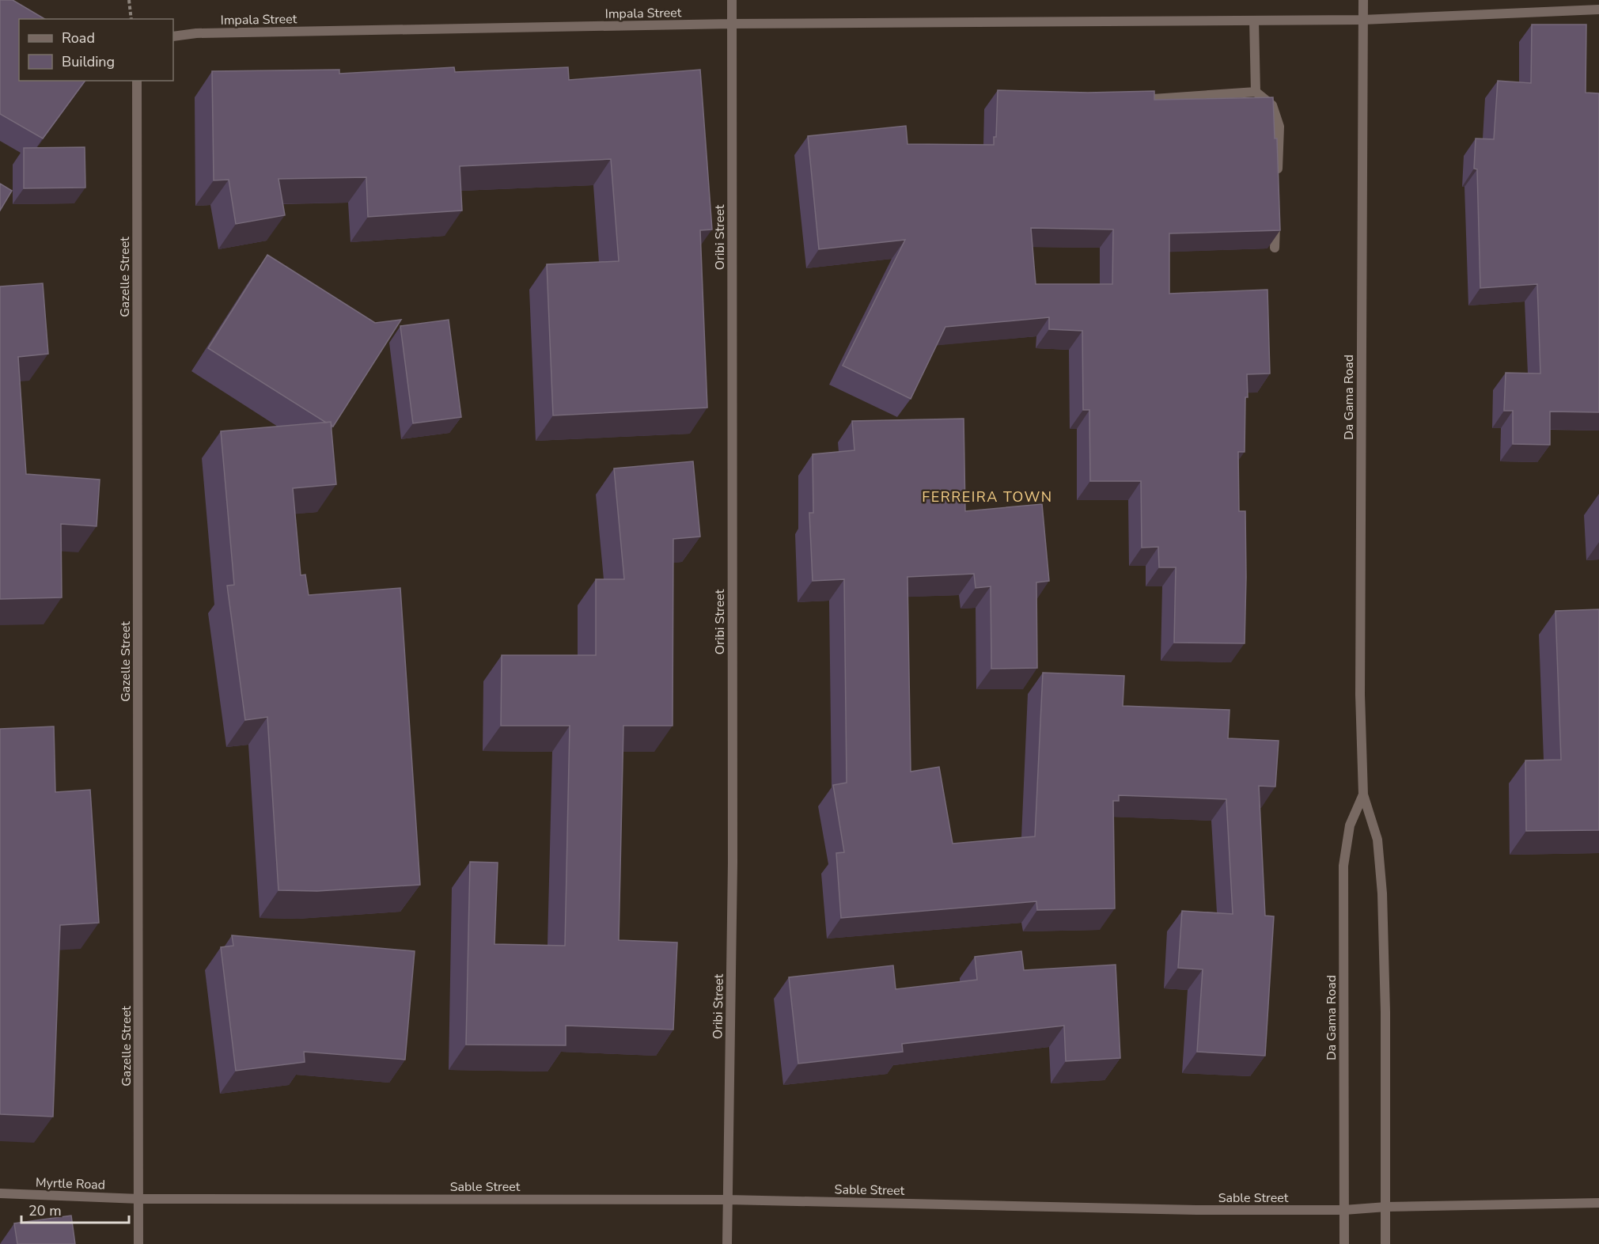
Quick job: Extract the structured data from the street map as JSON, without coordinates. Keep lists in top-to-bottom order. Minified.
{"streets":{"street":["Impala Street","Oribi Street","Gazelle Street","Da Gama Road","Myrtle Road","Sable Street"]},"crossings":[["Impala Street","Oribi Street"],["Impala Street","Da Gama Road"],["Oribi Street","Sable Street"],["Gazelle Street","Myrtle Road"],["Gazelle Street","Sable Street"],["Da Gama Road","Sable Street"],["Myrtle Road","Sable Street"]],"districts":["FERREIRA TOWN"],"legend":["Road","Building"],"scale_bar":"20 m"}
